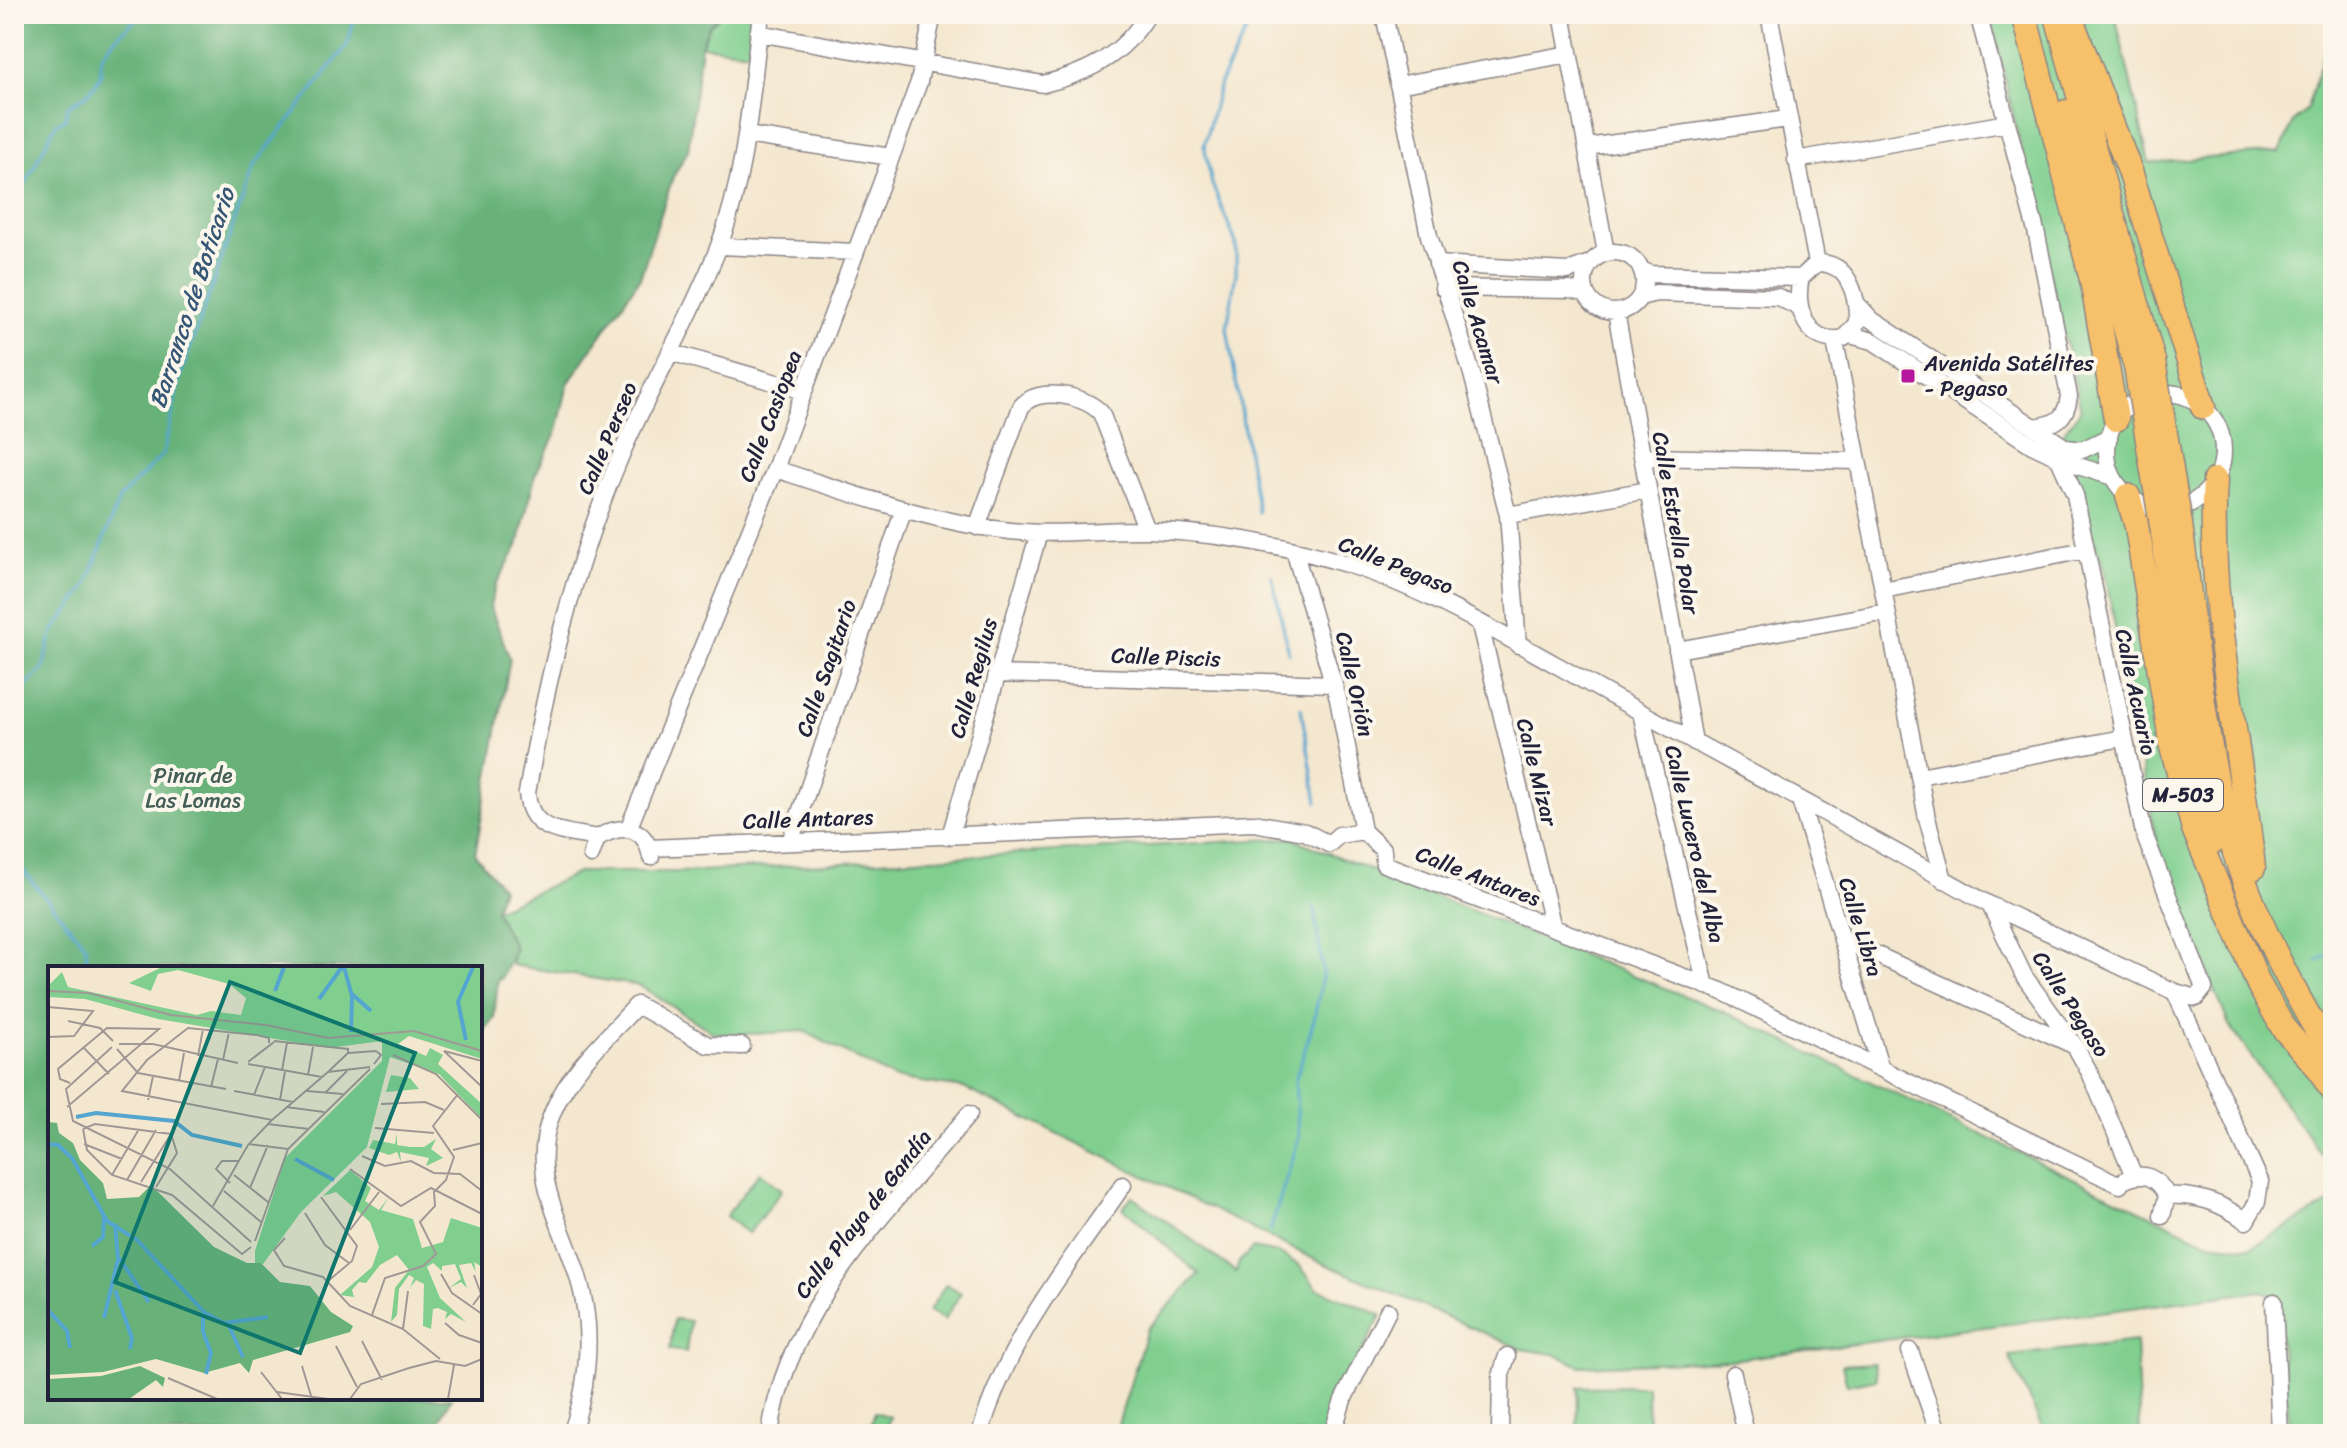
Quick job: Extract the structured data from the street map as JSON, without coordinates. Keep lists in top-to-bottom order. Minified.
{"streets":{"highway":["M-503"],"street":["Calle Acamar","Calle Casiopea","Calle Perseo","Calle Estrella Polar","Calle Pegaso","Calle Piscis","Calle Sagitario","Calle Regilus","Calle Orión","Calle Acuario","Calle Mizar","Calle Antares","Calle Lucero del Alba","Calle Libra","Calle Playa de Gandía"]},"crossings":[["Calle Acamar","Calle Pegaso"],["Calle Casiopea","Calle Perseo"],["Calle Casiopea","Calle Pegaso"],["Calle Casiopea","Calle Antares"],["Calle Perseo","Calle Antares"],["Calle Estrella Polar","Calle Pegaso"],["Calle Pegaso","Calle Sagitario"],["Calle Pegaso","Calle Regilus"],["Calle Pegaso","Calle Orión"],["Calle Pegaso","Calle Mizar"],["Calle Pegaso","Calle Antares"],["Calle Pegaso","Calle Lucero del Alba"],["Calle Pegaso","Calle Libra"],["Calle Piscis","Calle Regilus"],["Calle Piscis","Calle Orión"],["Calle Sagitario","Calle Antares"],["Calle Regilus","Calle Antares"],["Calle Orión","Calle Antares"],["Calle Acuario","Calle Antares"],["Calle Mizar","Calle Antares"],["Calle Antares","Calle Lucero del Alba"],["Calle Antares","Calle Libra"]],"water":["Barranco de Boticario"],"parks":["Pinar de Las Lomas"],"places":{"transit":["Avenida Satélites - Pegaso"]}}
